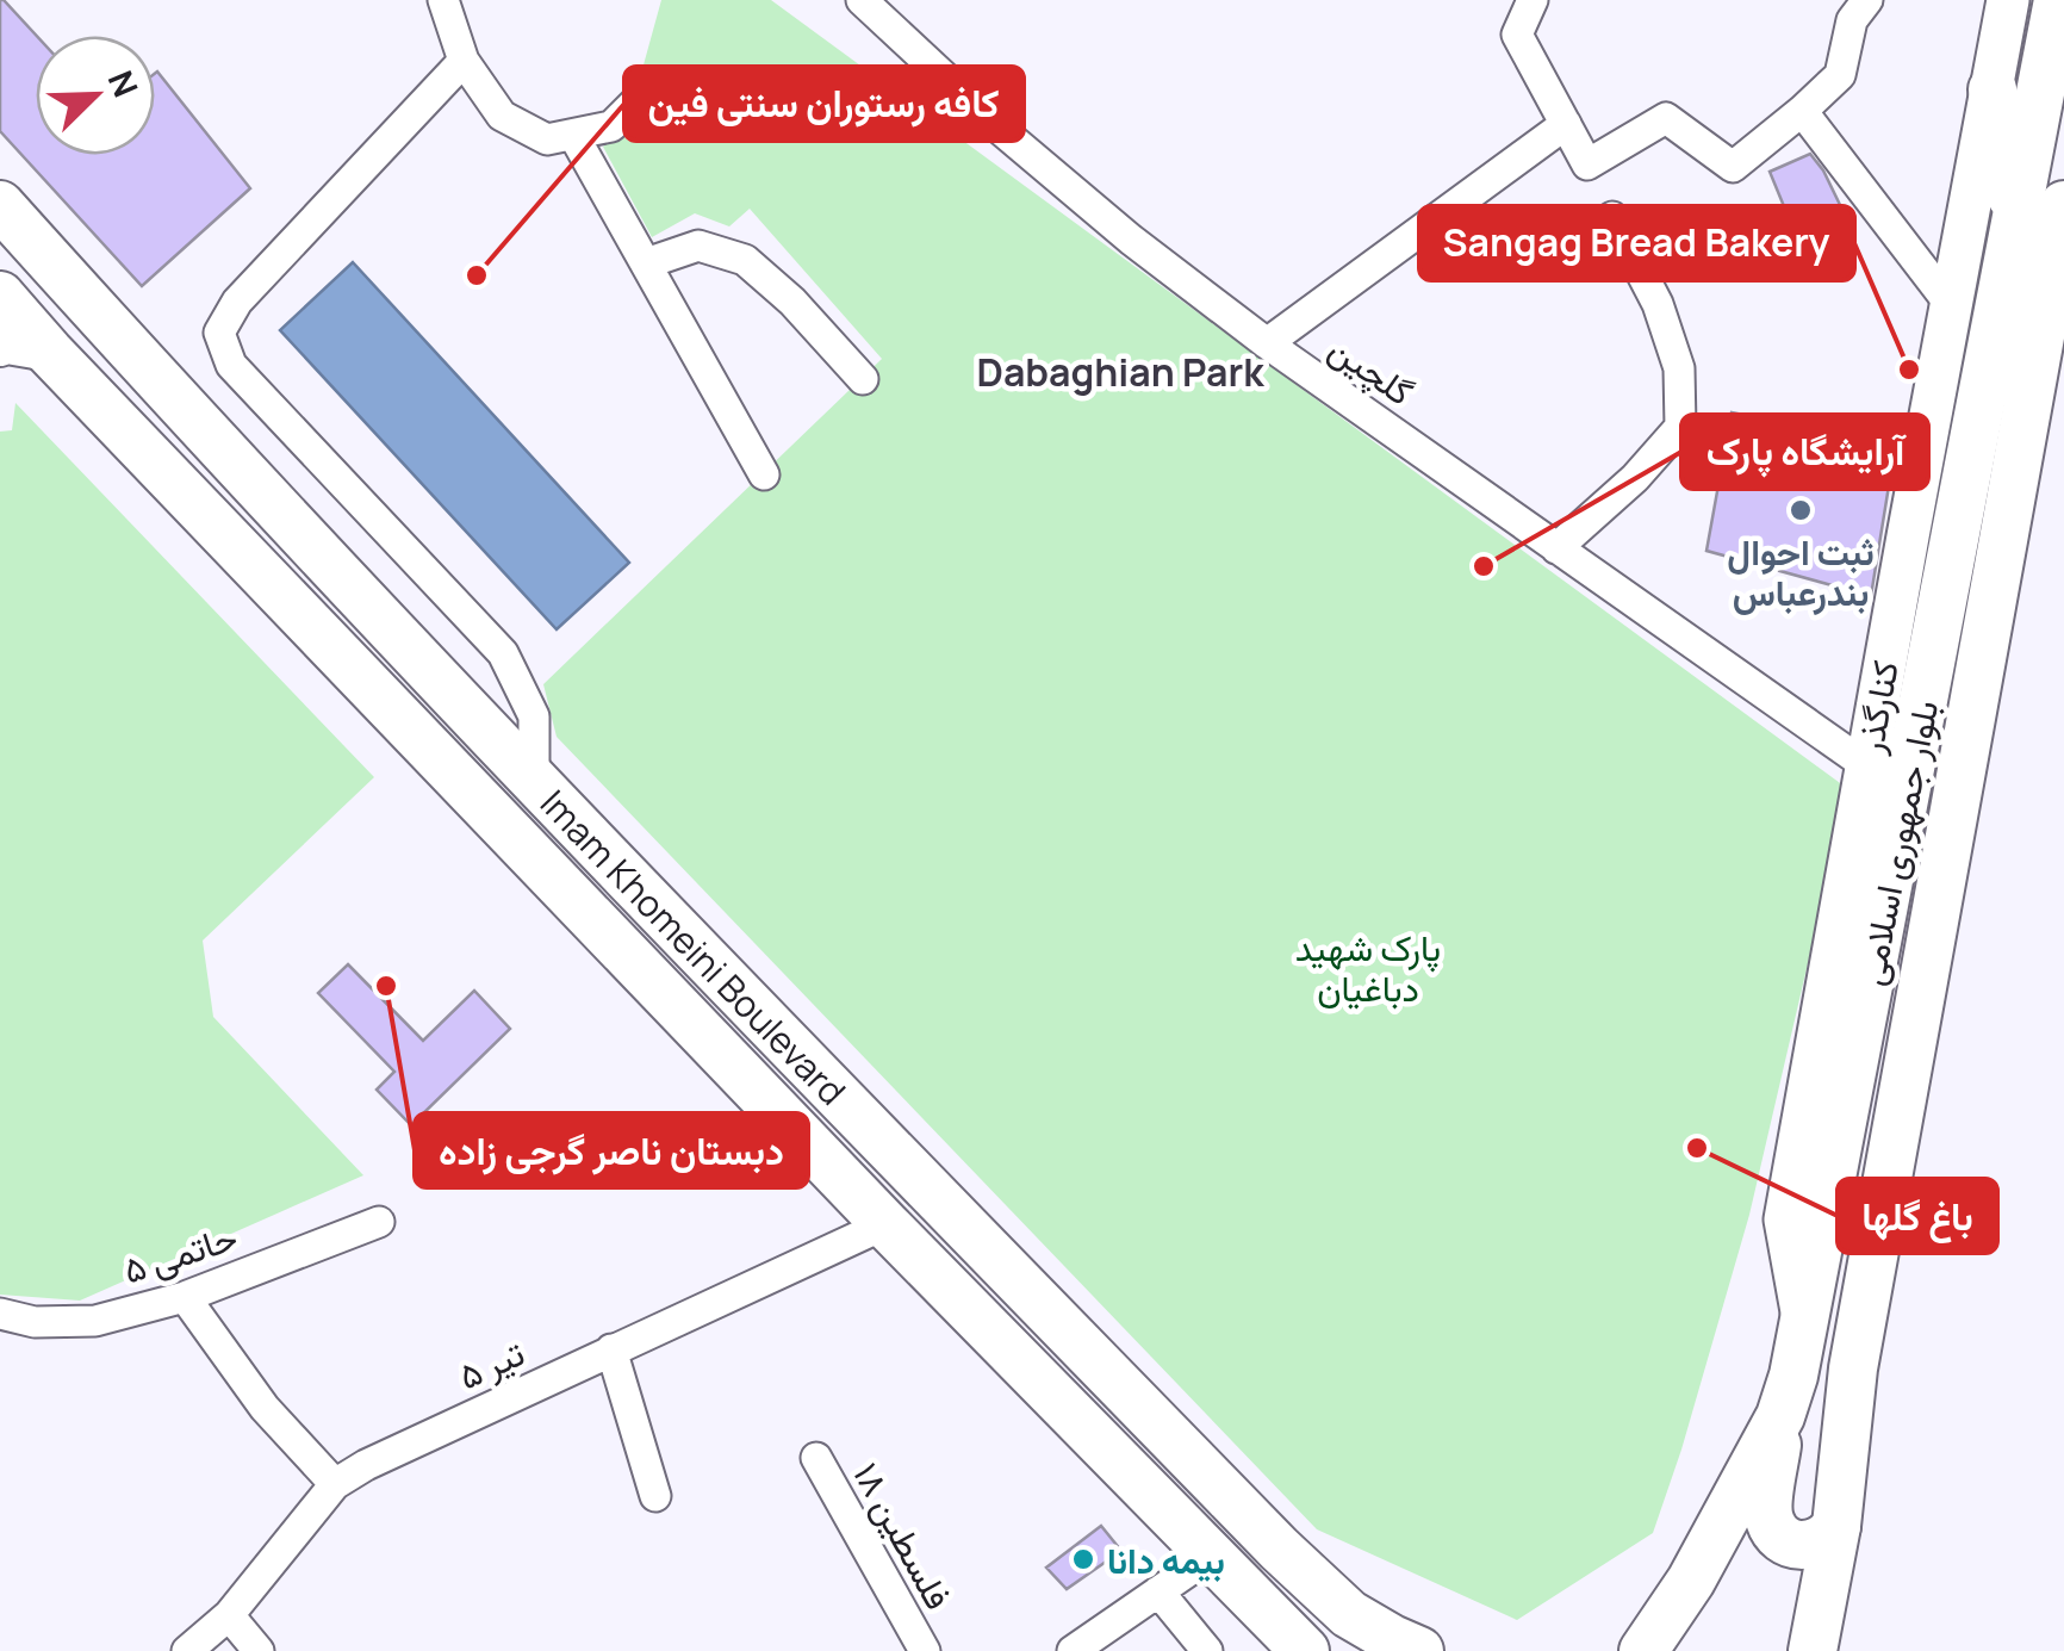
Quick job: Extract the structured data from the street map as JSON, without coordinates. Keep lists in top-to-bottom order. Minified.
{"streets":{"main road":["کنارگذر","بلوار جمهوری اسلامی","Imam Khomeini Boulevard"],"street":["گلچین","حاتمی ۵","تیر ۵","فلسطین ۱۸"]},"crossings":[["گلچین","کنارگذر"],["کنارگذر","بلوار جمهوری اسلامی"],["Imam Khomeini Boulevard","تیر ۵"]],"districts":["Dabaghian Park"],"parks":["پارک شهید دباغیان"],"places":["کافه رستوران سنتی فین","Sangag Bread Bakery","ثبت احوال بندرعباس","آرایشگاه پارک","دبستان ناصر گرجی زاده","باغ گلها","بیمه دانا"],"north":"top right"}
